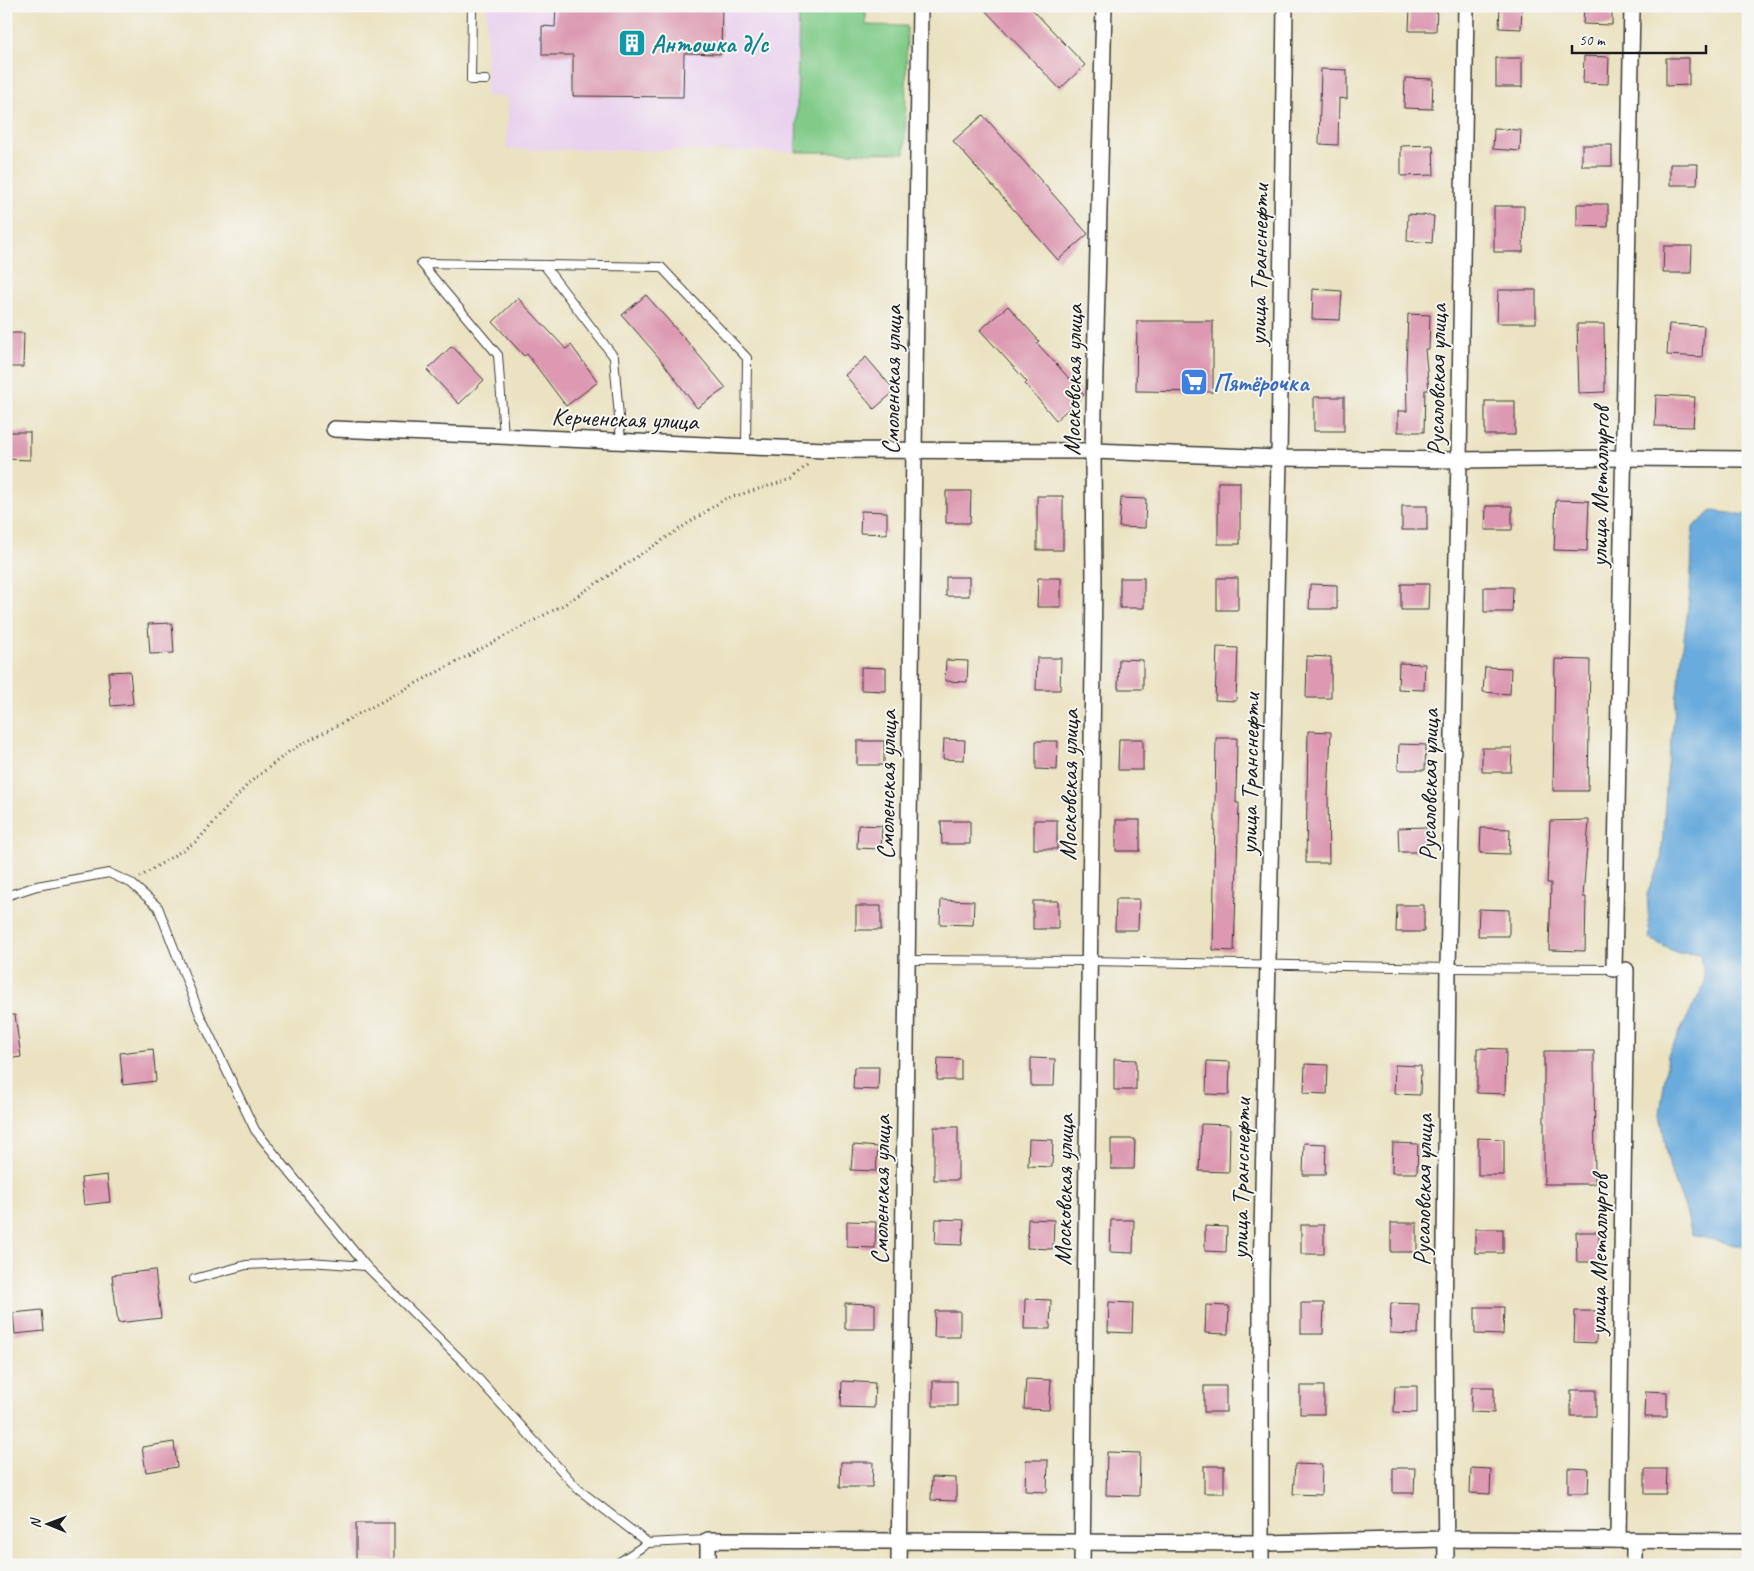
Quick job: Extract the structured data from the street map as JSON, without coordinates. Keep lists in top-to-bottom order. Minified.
{"streets":{"street":["улица Транснефти","Смоленская улица","Московская улица","Русаловская улица","Керченская улица","улица Металлургов"]},"crossings":[["улица Транснефти","Керченская улица"],["Смоленская улица","Керченская улица"],["Московская улица","Керченская улица"],["Русаловская улица","Керченская улица"],["Керченская улица","улица Металлургов"]],"places":{"building":["Антошка д/с"],"supermarket":["Пятёрочка"]},"scale_bar":"50 m","north":"left"}
